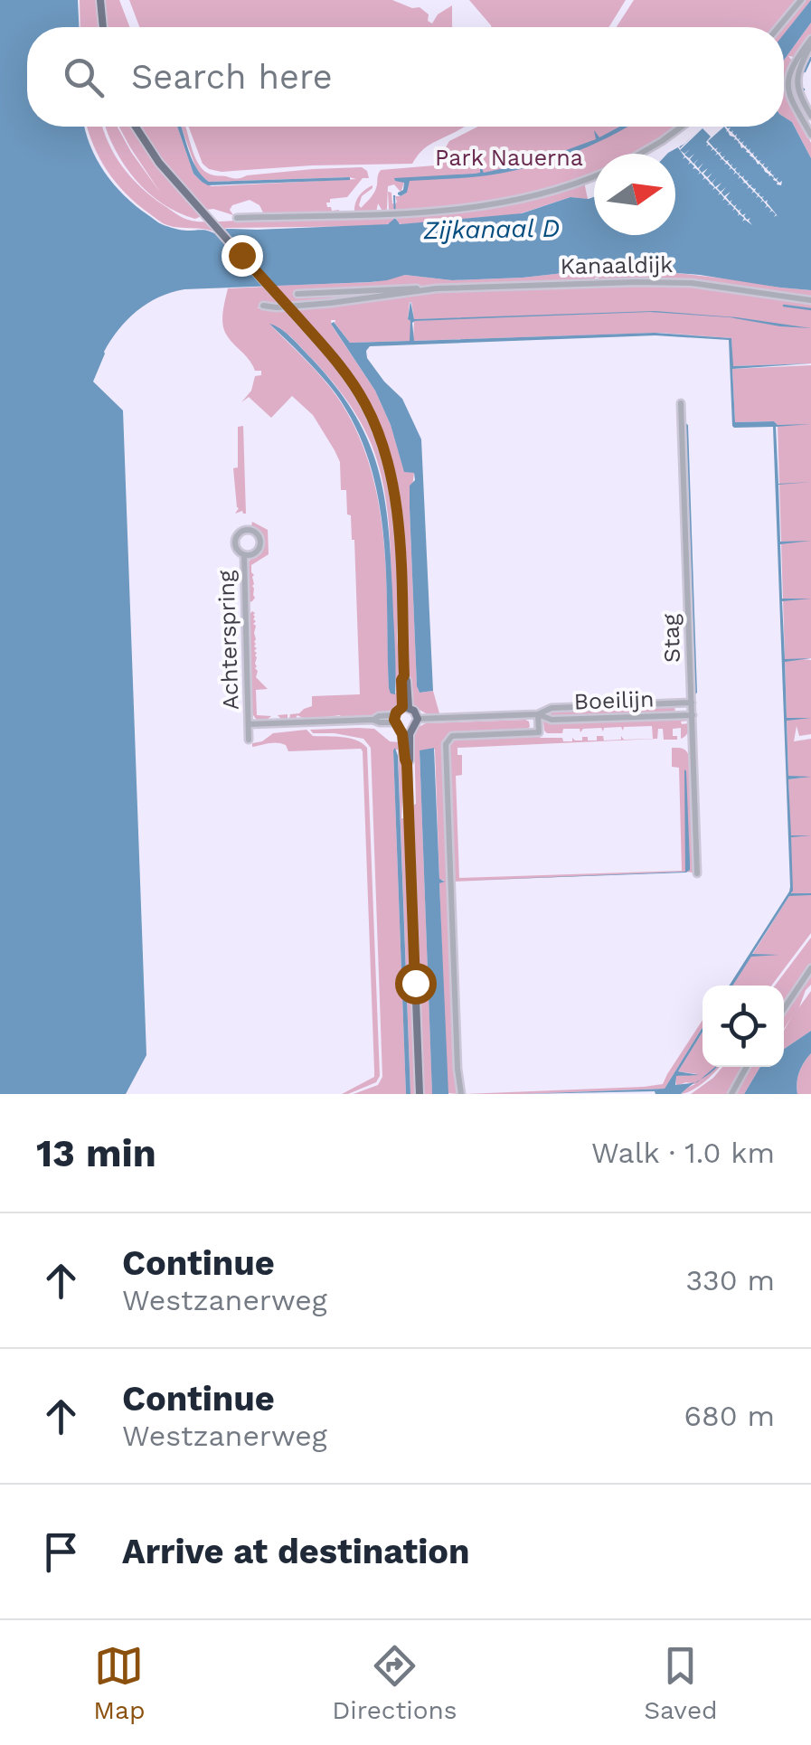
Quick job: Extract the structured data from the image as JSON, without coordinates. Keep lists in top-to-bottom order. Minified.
{"streets":{"street":["Kanaaldijk","Stag","Achterspring","Boeilijn"]},"crossings":[["Stag","Boeilijn"]],"water":["Zijkanaal D"],"parks":["Park Nauerna"],"north":"right","page":{"search":"Search here","heading":["13 min","Walk · 1.0 km"],"list":[["Continue","Westzanerweg","330 m"],["Continue","Westzanerweg","680 m"],"Arrive at destination"],"nav":["Map","Directions","Saved"]}}
